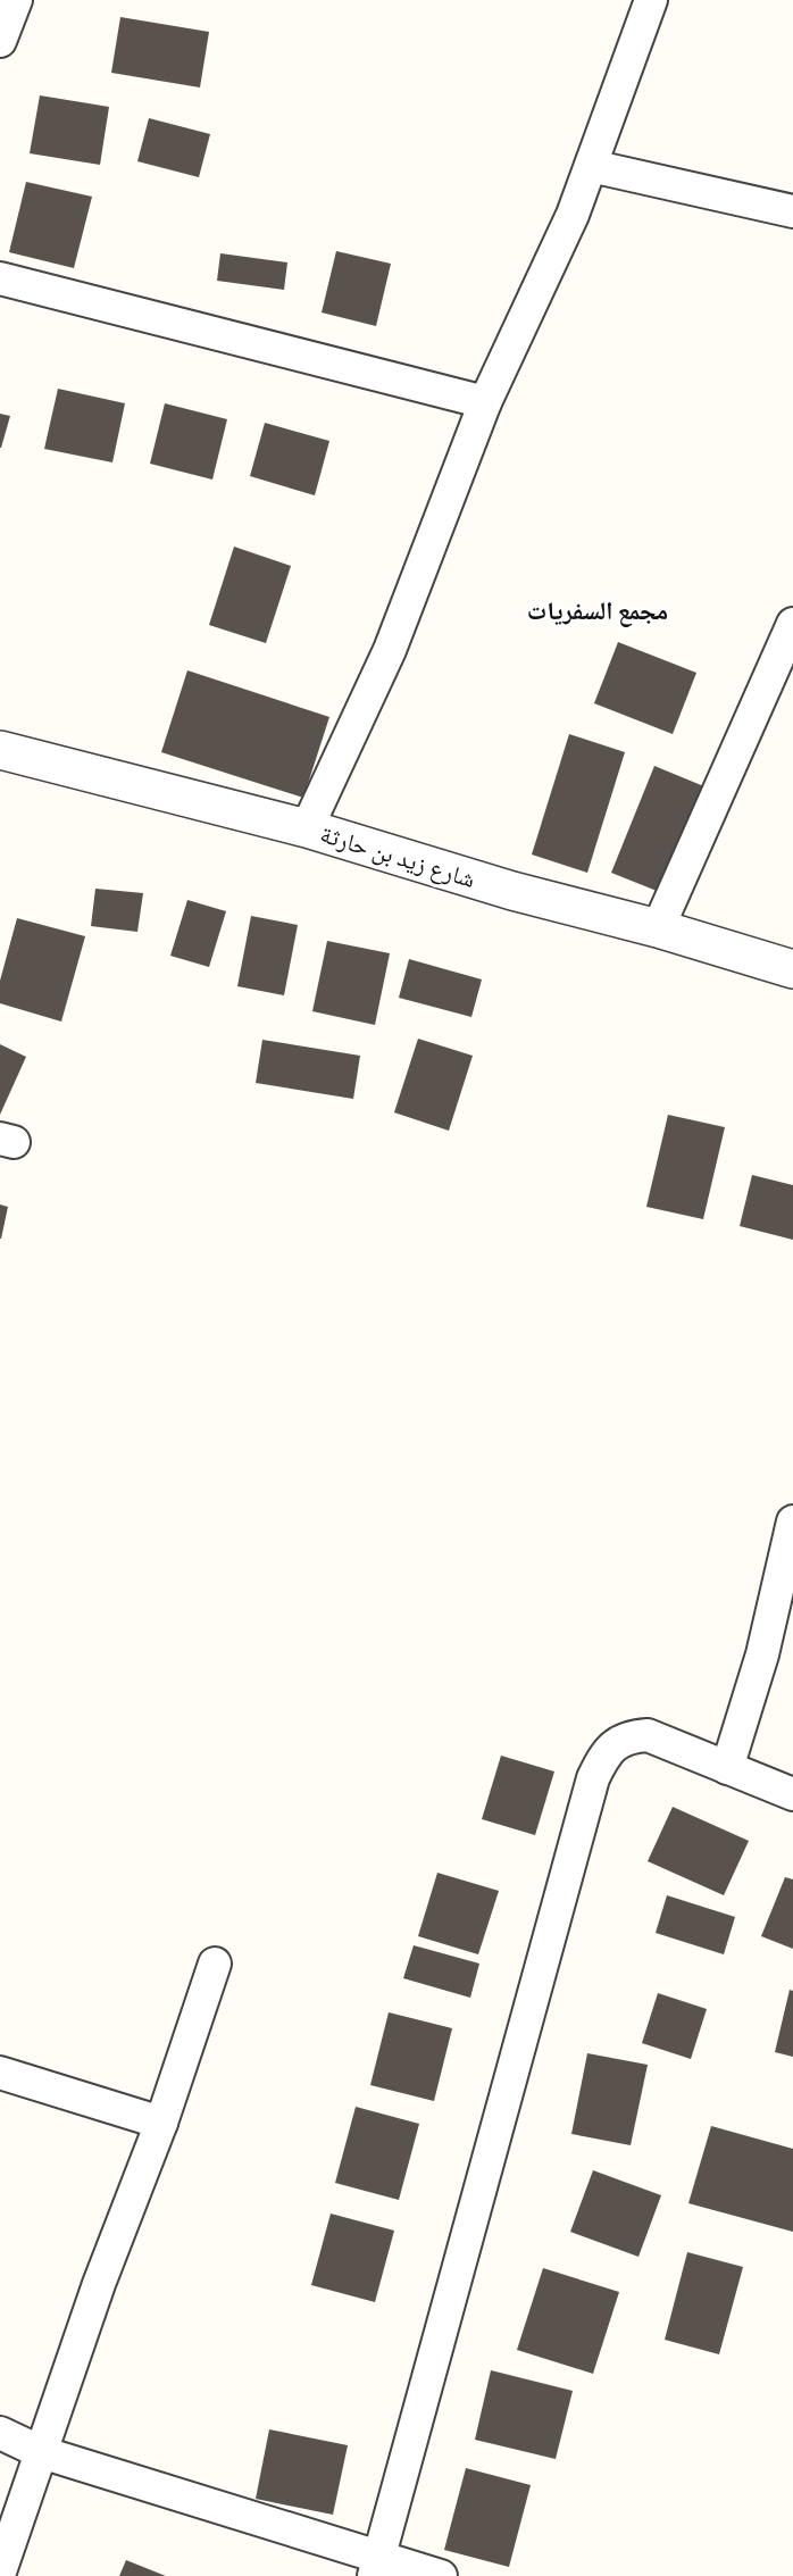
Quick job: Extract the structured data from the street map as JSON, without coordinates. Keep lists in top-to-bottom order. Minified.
{"streets":{"street":["شارع زيد بن حارثة"]},"districts":["مجمع السفريات"]}
